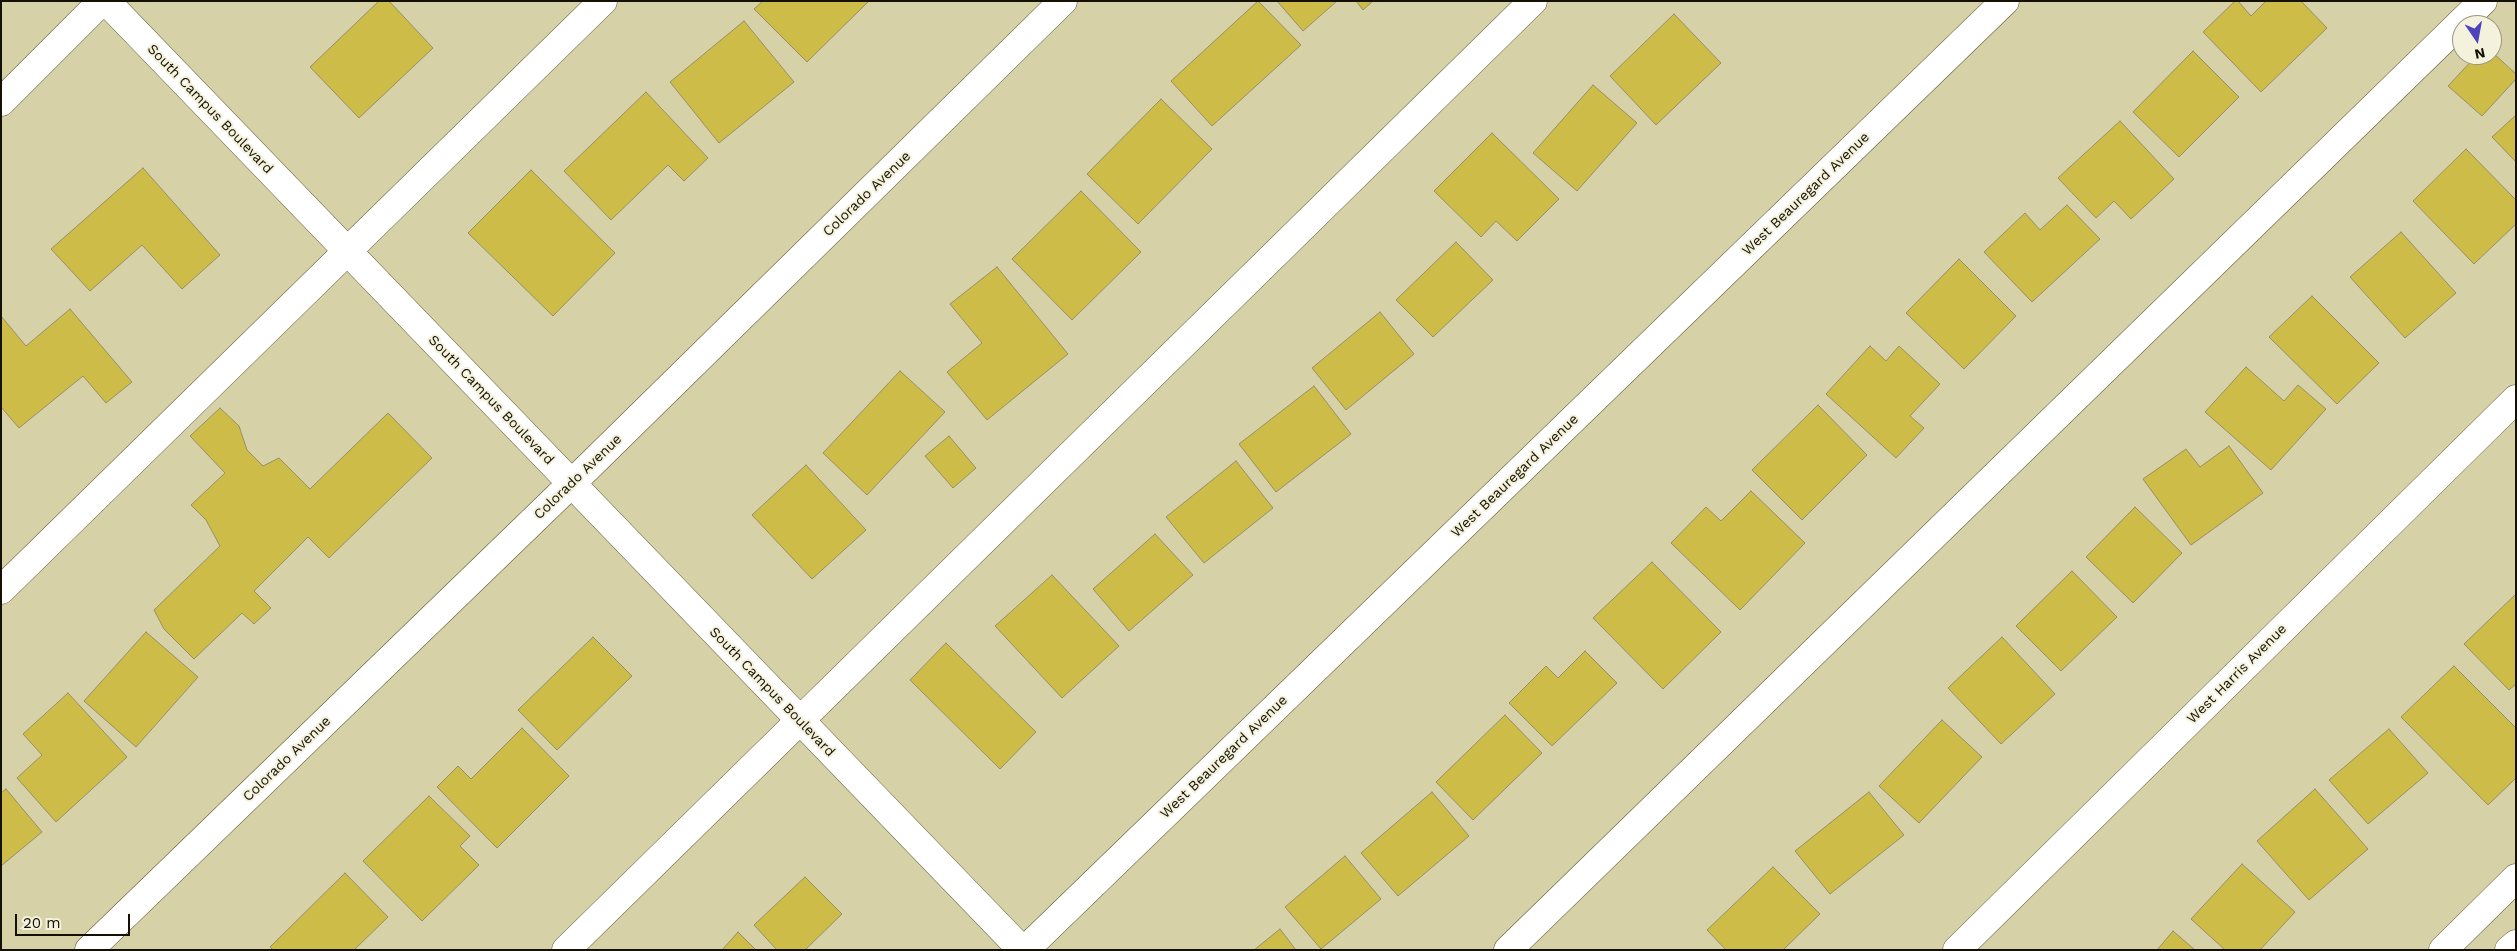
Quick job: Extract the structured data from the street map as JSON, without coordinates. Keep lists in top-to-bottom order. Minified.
{"streets":{"street":["South Campus Boulevard","Colorado Avenue","West Beauregard Avenue","West Harris Avenue"]},"crossings":[["South Campus Boulevard","Colorado Avenue"],["South Campus Boulevard","West Beauregard Avenue"]],"scale_bar":"20 m","north":"bottom"}
